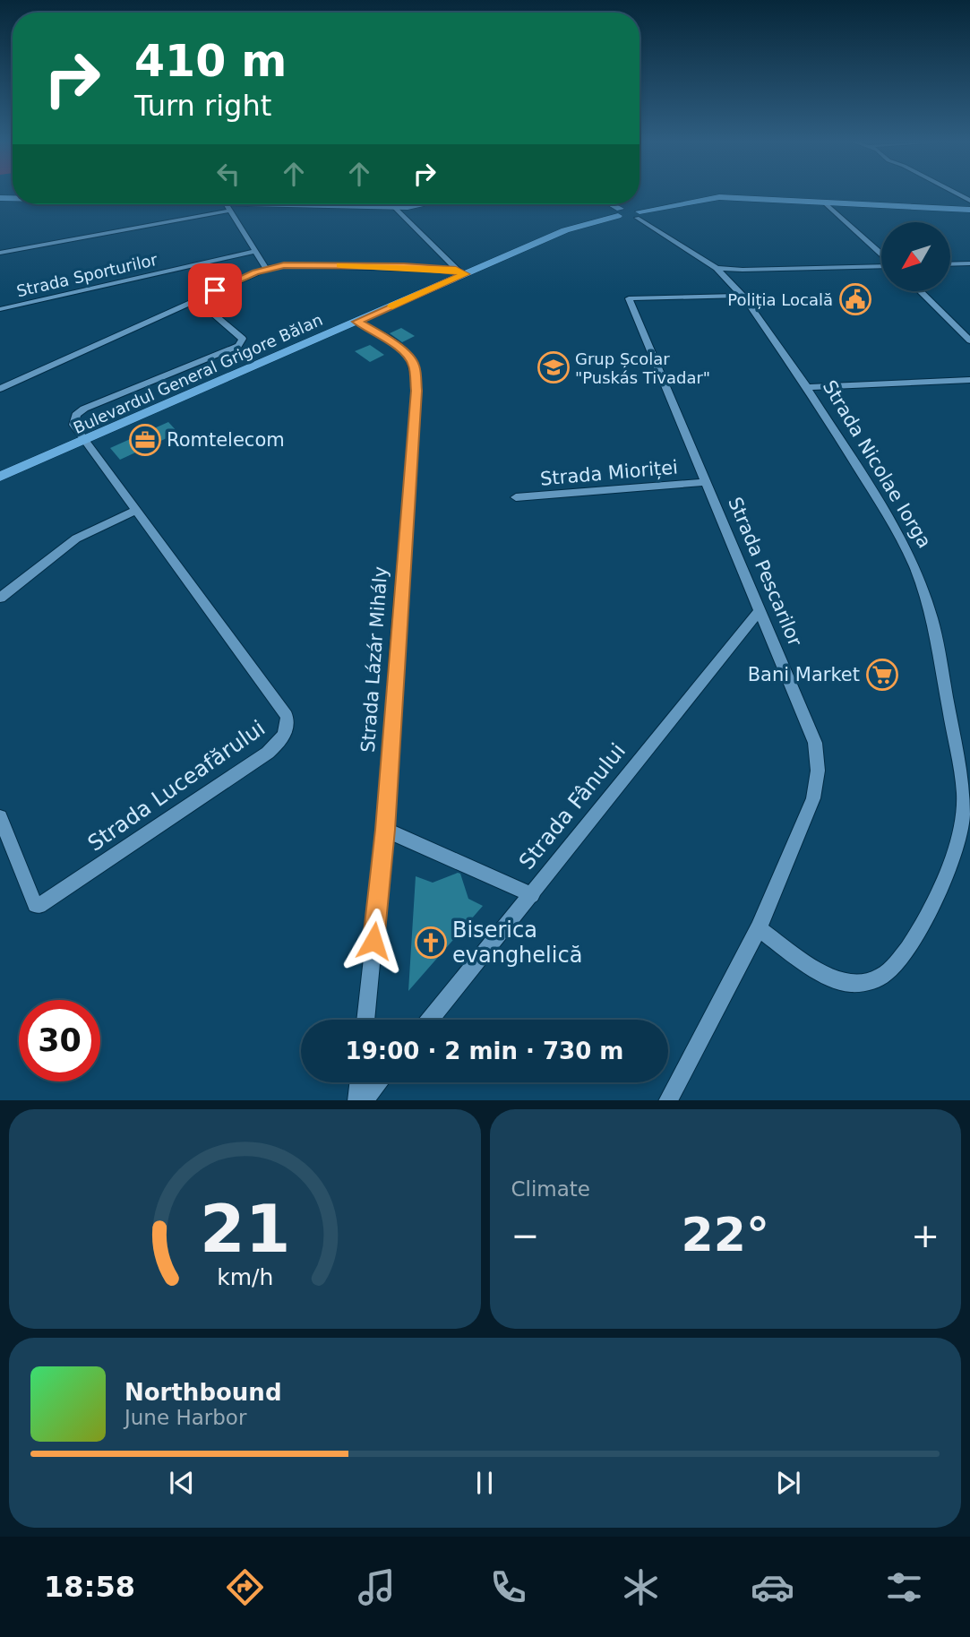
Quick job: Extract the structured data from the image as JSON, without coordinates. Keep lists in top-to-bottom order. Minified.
{"streets":{"main road":["Bulevardul General Grigore Bălan"],"street":["Strada Sporturilor","Strada Nicolae Iorga","Strada Mioriței","Strada Pescarilor","Strada Lázár Mihály","Strada Luceafărului","Strada Fânului"]},"crossings":[["Bulevardul General Grigore Bălan","Strada Lázár Mihály"],["Bulevardul General Grigore Bălan","Strada Luceafărului"],["Strada Nicolae Iorga","Strada Pescarilor"],["Strada Mioriței","Strada Pescarilor"],["Strada Pescarilor","Strada Fânului"]],"places":{"public building":["Poliția Locală"],"school or university":["Grup Școlar \"Puskás Tivadar\""],"office":["Romtelecom"],"supermarket":["Bani Market"],"church":["Biserica evanghelică"]},"north":"bottom left","page":{"turn":["410 m","Turn right"],"limit":"30","trip":"19:00 · 2 min · 730 m","tile":"Climate","heat":["−","22°","+"],"song":["Northbound","June Harbor"],"tabs":"18:58","gauge":["21","km/h"]}}
